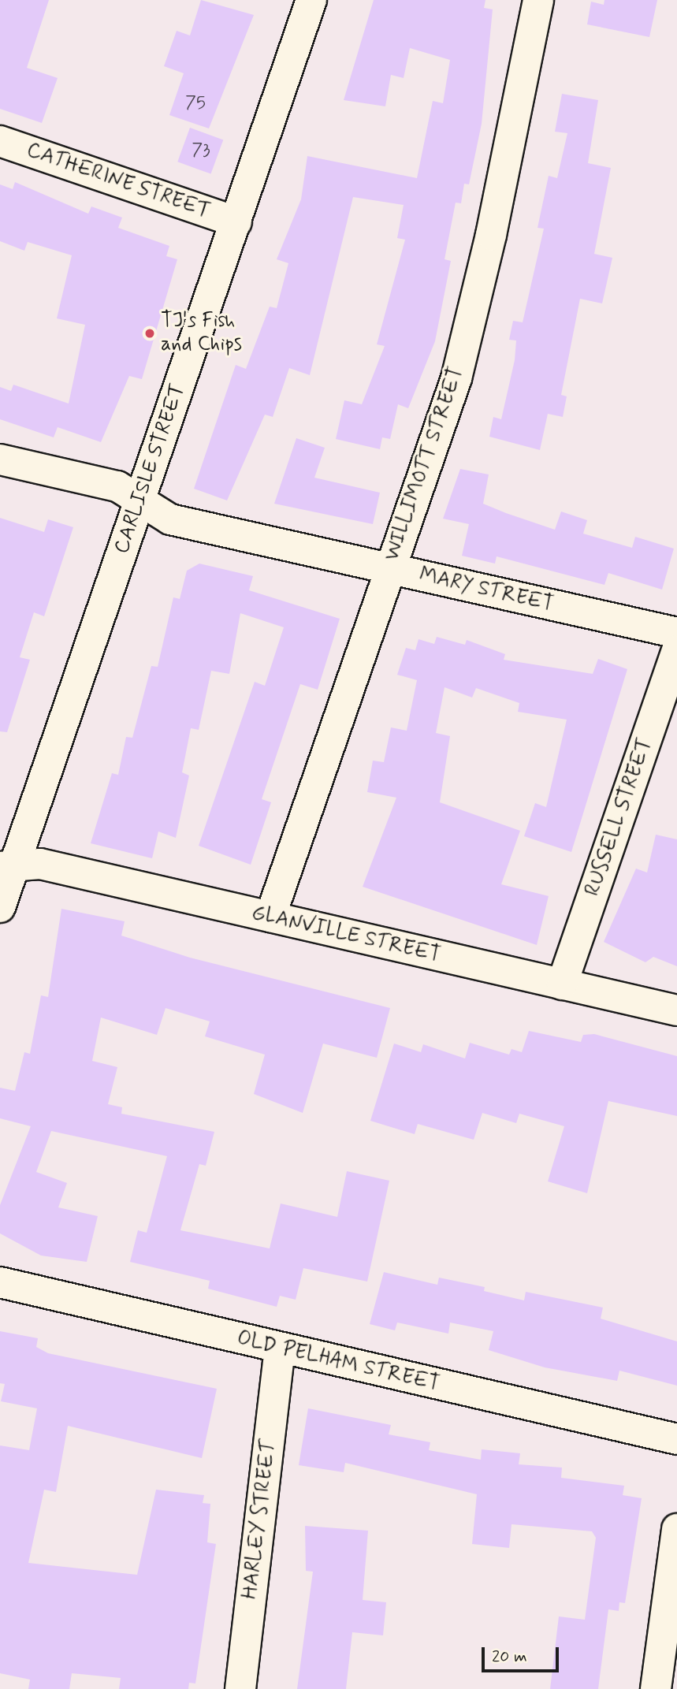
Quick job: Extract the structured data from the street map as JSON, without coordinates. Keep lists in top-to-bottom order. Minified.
{"streets":{"street":["CATHERINE STREET","WILLIMOTT STREET","CARLISLE STREET","MARY STREET","RUSSELL STREET","GLANVILLE STREET","OLD PELHAM STREET","HARLEY STREET"]},"crossings":[["CATHERINE STREET","CARLISLE STREET"],["WILLIMOTT STREET","MARY STREET"],["WILLIMOTT STREET","GLANVILLE STREET"],["CARLISLE STREET","MARY STREET"],["CARLISLE STREET","GLANVILLE STREET"],["RUSSELL STREET","GLANVILLE STREET"],["OLD PELHAM STREET","HARLEY STREET"]],"places":["TJ's Fish and Chips"],"house_numbers":["75","73"],"scale_bar":"20 m"}
